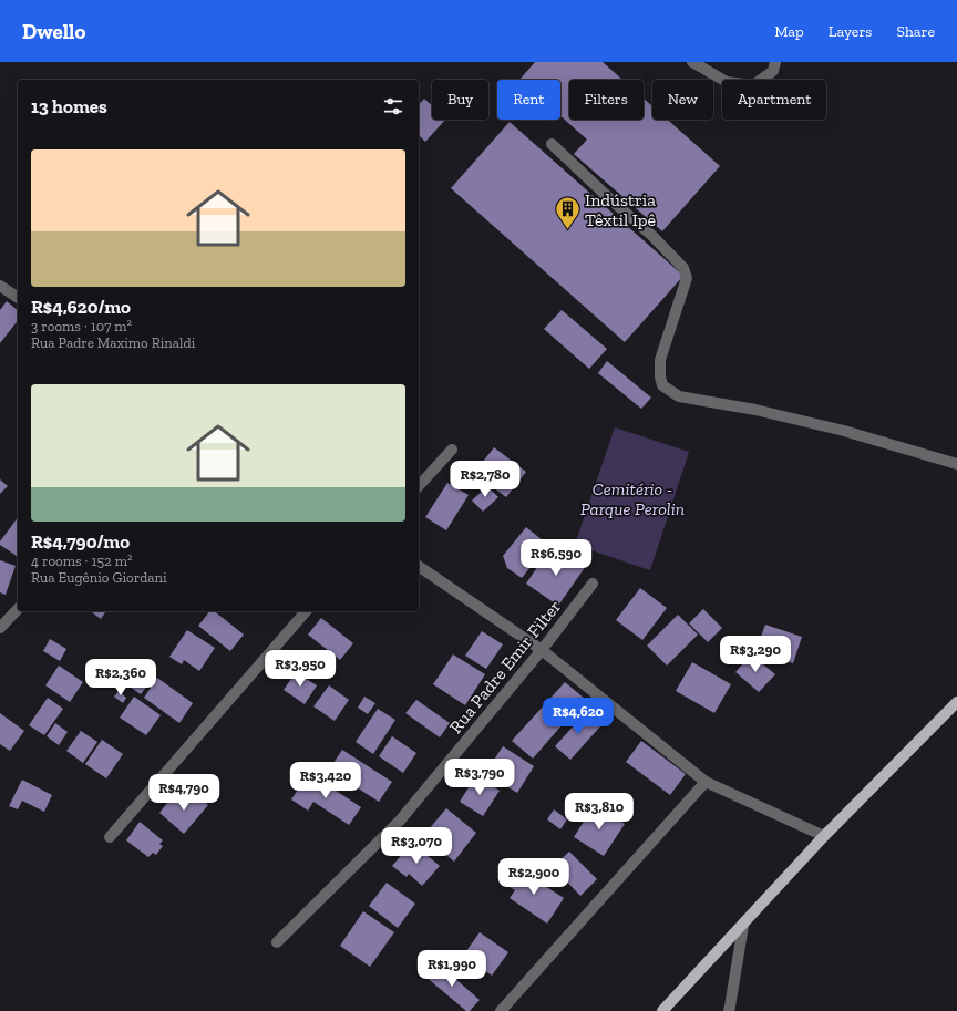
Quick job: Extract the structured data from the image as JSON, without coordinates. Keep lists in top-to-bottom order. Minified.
{"streets":{"street":["Rua Padre Emir Filter"]},"parks":["Cemitério - Parque Perolin"],"places":{"building":["Indústria Têxtil Ipê"]},"page":{"header":"Dwello","nav":["Map","Layers","Share"],"chip":["Buy","Rent","Filters","New","Apartment"],"heading":"13 homes","list":[{"name":"R$4,620/mo","note":"3 rooms · 107 m² · Rua Padre Maximo Rinaldi"},{"name":"R$4,790/mo","note":"4 rooms · 152 m² · Rua Eugênio Giordani"}],"price":["R$2,780","R$6,590","R$3,290","R$3,950","R$2,360","R$4,620","R$3,790","R$3,420","R$4,790","R$3,810","R$3,070","R$2,900","R$1,990"]}}
